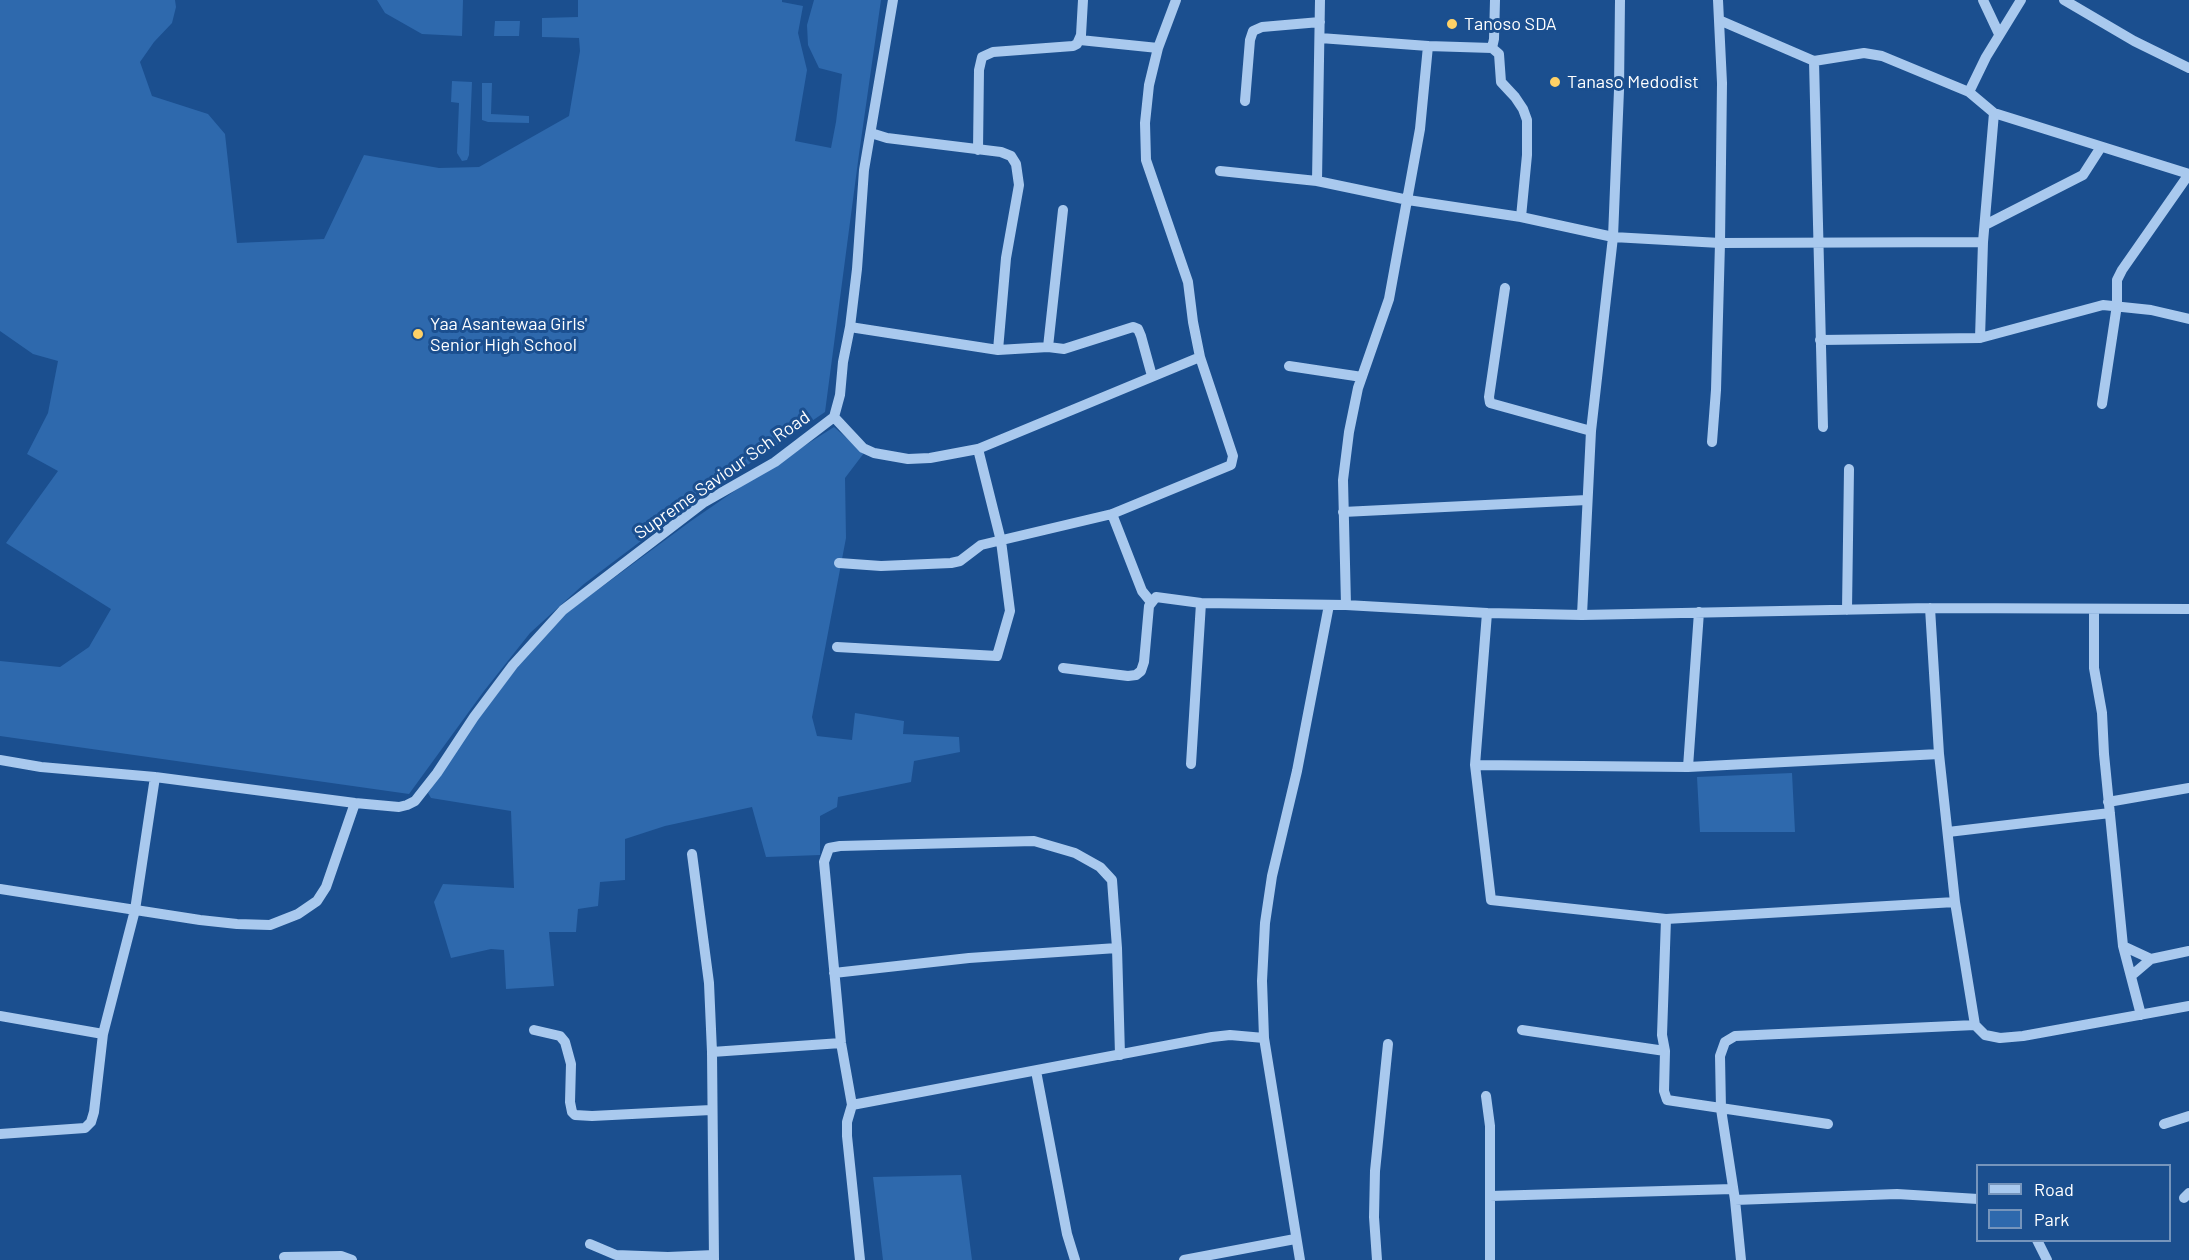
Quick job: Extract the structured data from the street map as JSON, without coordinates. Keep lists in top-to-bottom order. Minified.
{"streets":{"street":["Supreme Saviour Sch Road"]},"places":["Tanoso SDA","Tanaso Medodist","Yaa Asantewaa Girls' Senior High School"],"legend":["Road","Park"]}
